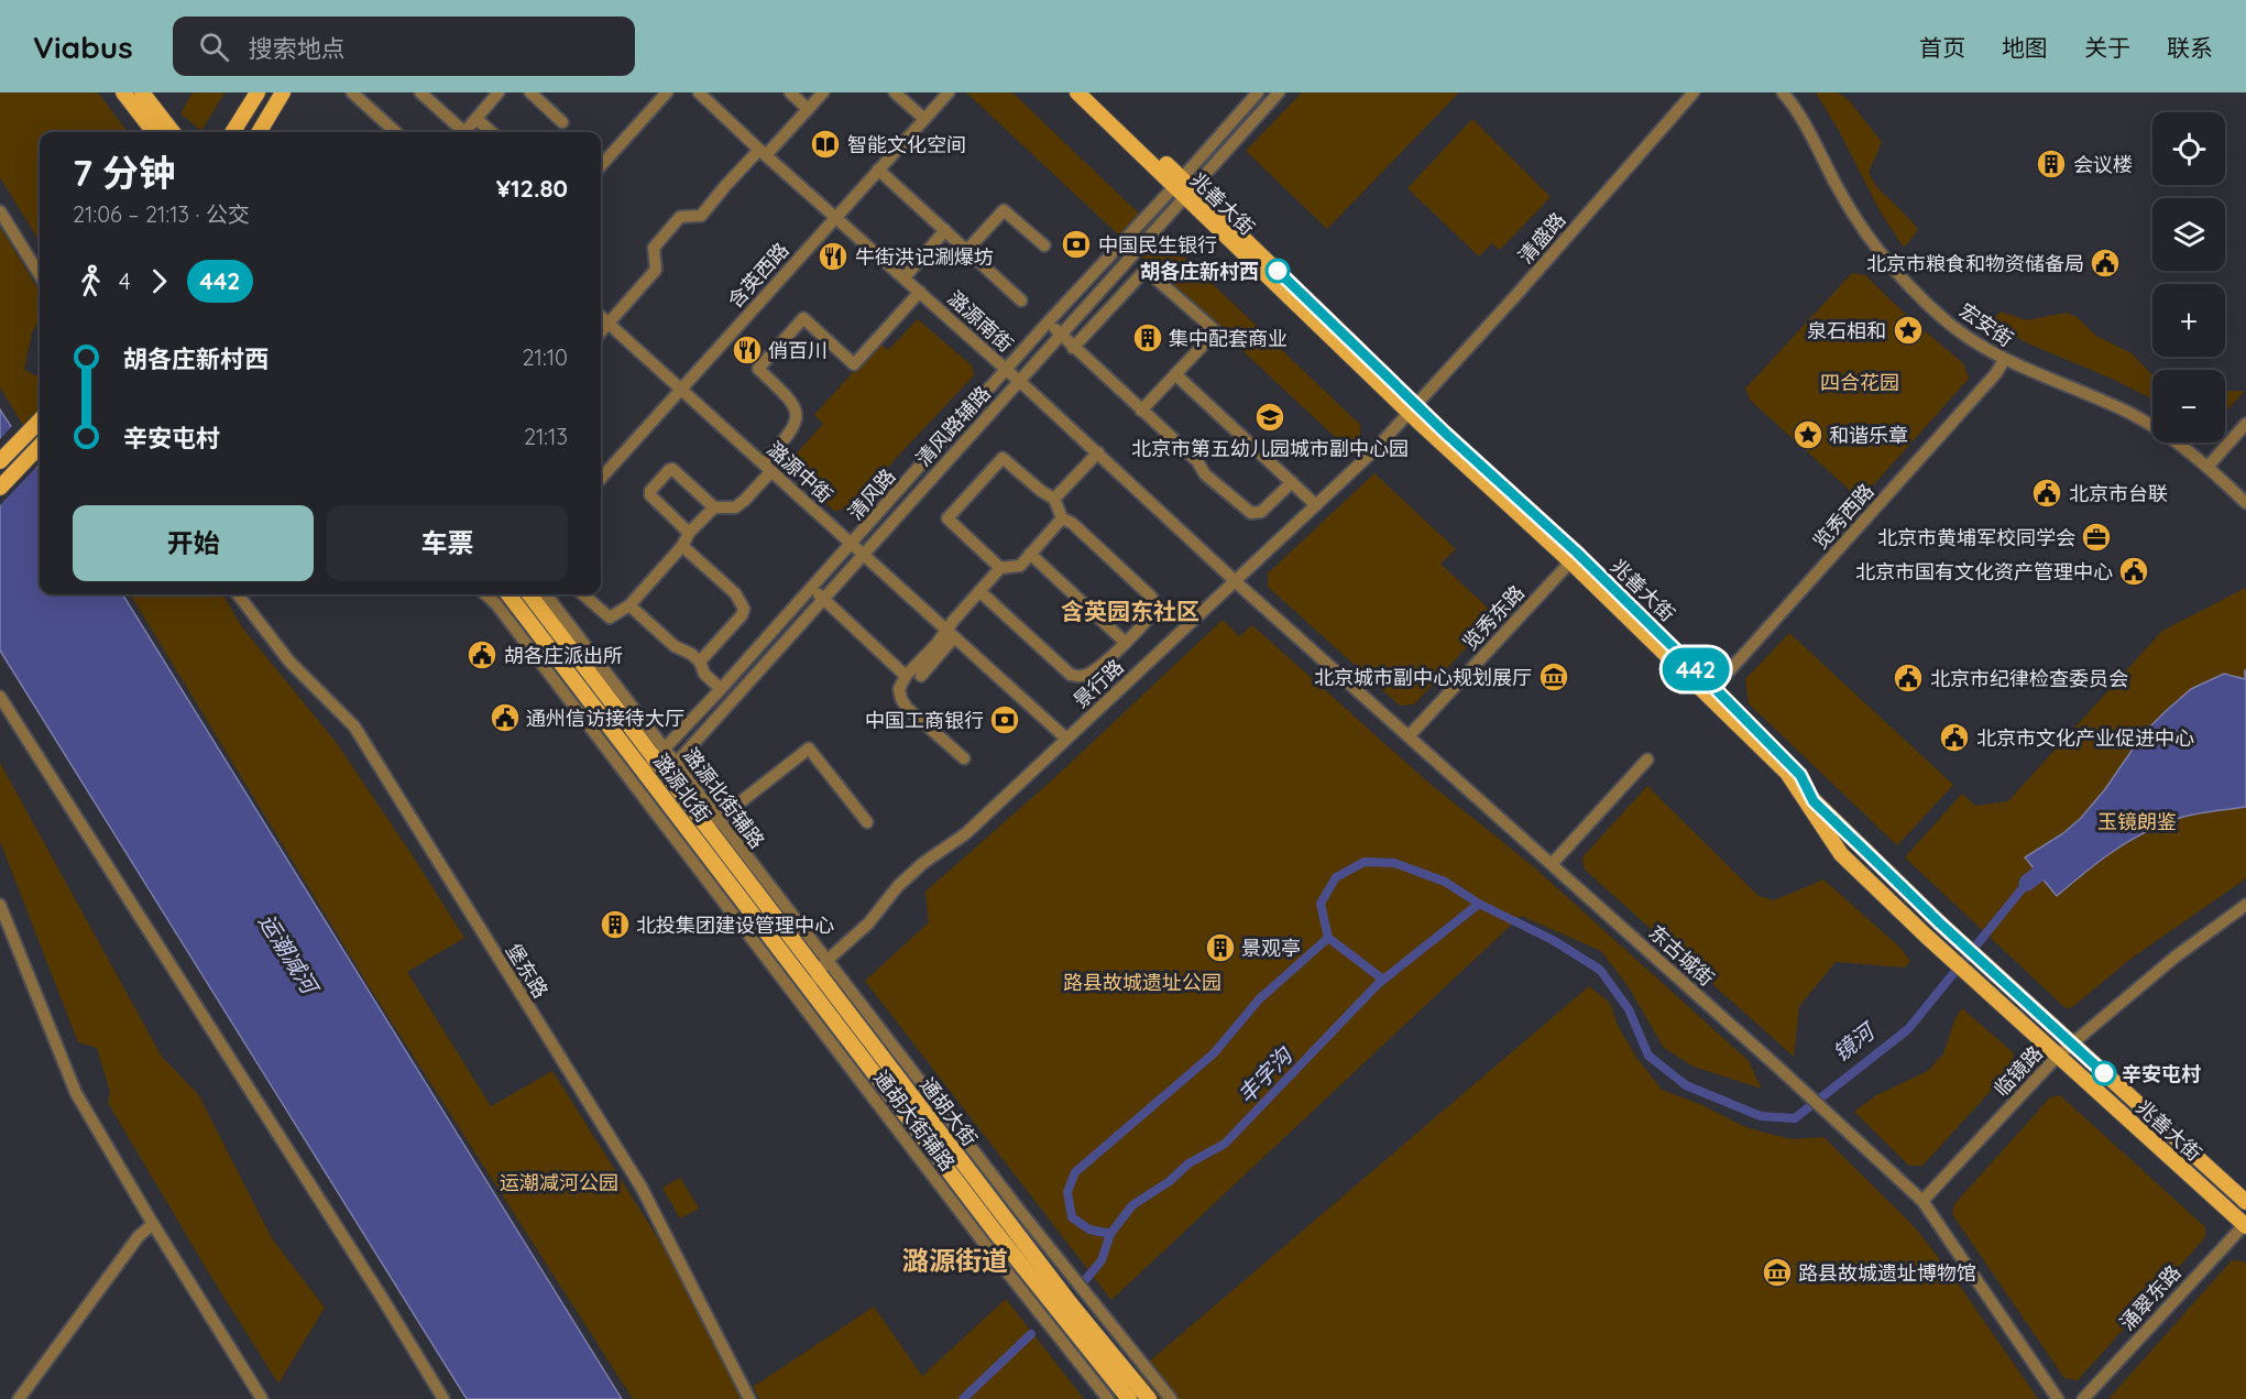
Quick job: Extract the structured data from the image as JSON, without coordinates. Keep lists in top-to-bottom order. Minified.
{"streets":{"main road":["兆善大街","潞源北街","通胡大街"],"street":["清盛路","含英西路","潞源南街","宏安街","清风路辅路","潞源中街","清风路","览秀西路","览秀东路","景行路","潞源北街辅路","东古城街","堡东路","临镜路","通胡大街辅路","涌翠东路"]},"crossings":[["兆善大街","清盛路"],["兆善大街","清风路辅路"],["兆善大街","清风路"],["兆善大街","览秀西路"],["兆善大街","览秀东路"],["兆善大街","景行路"],["兆善大街","临镜路"],["兆善大街","涌翠东路"],["清盛路","景行路"],["含英西路","潞源南街"],["含英西路","潞源中街"],["潞源南街","清风路辅路"],["潞源南街","清风路"],["潞源南街","景行路"],["潞源南街","东古城街"],["宏安街","览秀西路"],["清风路辅路","潞源中街"],["清风路辅路","清风路"],["清风路辅路","潞源北街"],["清风路辅路","潞源北街辅路"],["潞源中街","清风路"],["潞源中街","景行路"],["清风路","潞源北街"],["清风路","潞源北街辅路"],["览秀东路","东古城街"],["景行路","东古城街"],["景行路","通胡大街"],["景行路","通胡大街辅路"],["潞源北街","潞源北街辅路"],["潞源北街","通胡大街"],["潞源北街","通胡大街辅路"],["潞源北街辅路","通胡大街辅路"],["东古城街","临镜路"],["通胡大街","通胡大街辅路"]],"districts":["含英园东社区","潞源街道"],"water":["运潮减河","镜河","丰字沟"],"parks":["四合花园","玉镜朗鉴","路县故城遗址公园","运潮减河公园"],"places":{"library":["智能文化空间"],"building":["会议楼","集中配套商业","北投集团建设管理中心","景观亭"],"bank":["中国民生银行","中国工商银行"],"restaurant":["牛街洪记涮爆坊","俏百川"],"public building":["北京市粮食和物资储备局","北京市台联","北京市国有文化资产管理中心","胡各庄派出所","北京市纪律检查委员会","通州信访接待大厅","北京市文化产业促进中心"],"other":["胡各庄新村西","辛安屯村"],"place":["泉石相和","和谐乐章"],"school or university":["北京市第五幼儿园城市副中心园"],"office":["北京市黄埔军校同学会"],"museum":["北京城市副中心规划展厅","路县故城遗址博物馆"]},"lines":["bus line 442"],"page":{"header":"Viabus","search":"搜索地点","nav":["首页","地图","关于","联系"],"on_map":"442","map_buttons":["+","−"],"heading":["7 分钟","21:06 – 21:13 · 公交","¥12.80"],"legs":["4","442"],"list":[{"name":"胡各庄新村西","value":"21:10"},{"name":"辛安屯村","value":"21:13"}],"buttons":["开始","车票"]}}
